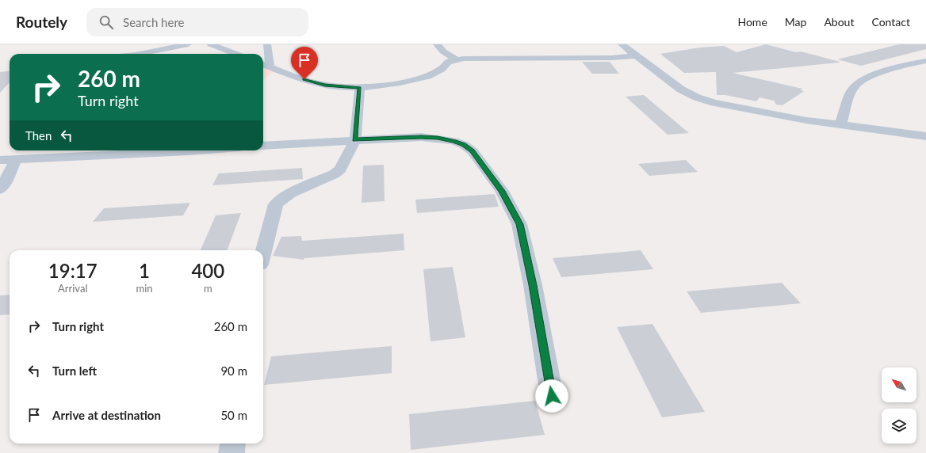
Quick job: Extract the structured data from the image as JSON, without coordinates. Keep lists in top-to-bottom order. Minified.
{"north":"top left","page":{"header":"Routely","search":"Search here","nav":["Home","Map","About","Contact"],"turn":["260 m","Turn right"],"then":"Then","eta":["19:17","Arrival","1","min","400","m"],"list":[{"name":"Turn right","value":"260 m"},{"name":"Turn left","value":"90 m"},{"name":"Arrive at destination","value":"50 m"}]}}
